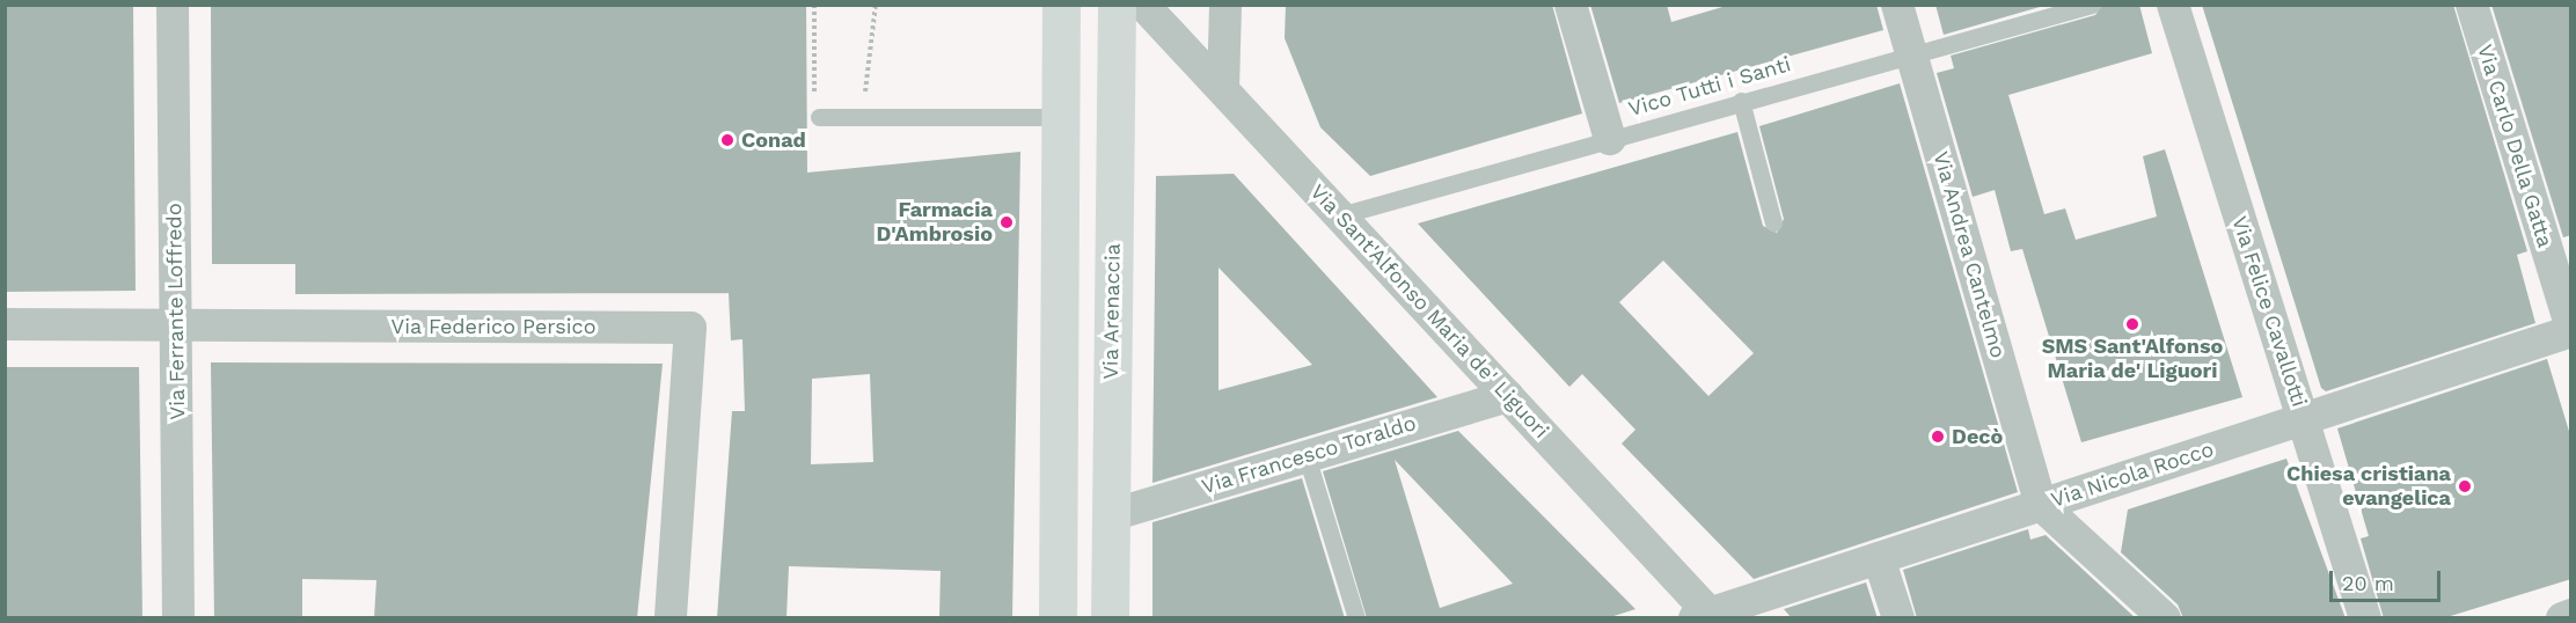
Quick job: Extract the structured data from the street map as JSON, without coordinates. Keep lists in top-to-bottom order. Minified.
{"streets":{"main road":["Via Arenaccia"],"street":["Via Carlo Della Gatta","Via Andrea Cantelmo","Via Ferrante Loffredo","Via Sant'Alfonso Maria de' Liguori","Via Felice Cavallotti","Via Federico Persico","Via Francesco Toraldo","Via Nicola Rocco"],"lane":["Vico Tutti i Santi"]},"crossings":[["Vico Tutti i Santi","Via Andrea Cantelmo"],["Vico Tutti i Santi","Via Sant'Alfonso Maria de' Liguori"],["Via Carlo Della Gatta","Via Nicola Rocco"],["Via Andrea Cantelmo","Via Nicola Rocco"],["Via Ferrante Loffredo","Via Federico Persico"],["Via Arenaccia","Via Francesco Toraldo"],["Via Sant'Alfonso Maria de' Liguori","Via Francesco Toraldo"],["Via Sant'Alfonso Maria de' Liguori","Via Nicola Rocco"],["Via Felice Cavallotti","Via Nicola Rocco"]],"places":["Conad","Farmacia D'Ambrosio","SMS Sant'Alfonso Maria de' Liguori","Decò","Chiesa cristiana evangelica"],"scale_bar":"20 m"}
